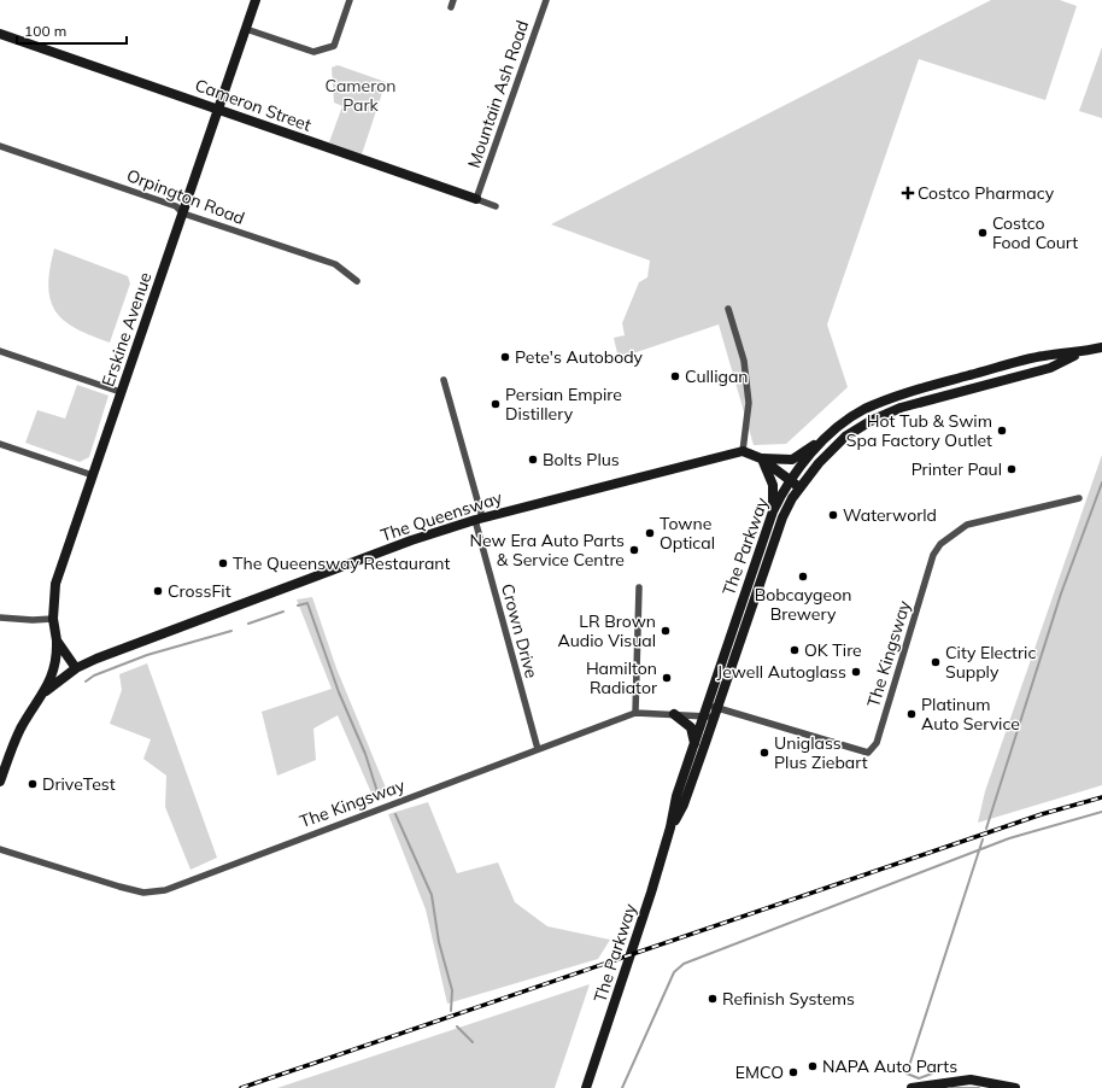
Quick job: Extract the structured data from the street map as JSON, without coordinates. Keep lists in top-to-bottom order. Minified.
{"streets":{"street":["Mountain Ash Road","Cameron Street","Orpington Road","Erskine Avenue","The Queensway","The Parkway","Crown Drive","The Kingsway"]},"crossings":[["Mountain Ash Road","Cameron Street"],["Cameron Street","Erskine Avenue"],["Orpington Road","Erskine Avenue"],["Erskine Avenue","The Queensway"],["The Queensway","Crown Drive"],["The Parkway","The Kingsway"],["Crown Drive","The Kingsway"]],"parks":["Cameron Park"],"places":{"health":["Costco Pharmacy"],"other":["Costco Food Court","Pete's Autobody","Culligan","Persian Empire Distillery","Hot Tub & Swim Spa Factory Outlet","Bolts Plus","Printer Paul","Waterworld","Towne Optical","New Era Auto Parts & Service Centre","The Queensway Restaurant","Bobcaygeon Brewery","CrossFit","LR Brown Audio Visual","OK Tire","City Electric Supply","Jewell Autoglass","Hamilton Radiator","Platinum Auto Service","Uniglass Plus Ziebart","DriveTest","Refinish Systems","NAPA Auto Parts","EMCO"]},"scale_bar":"100 m"}
